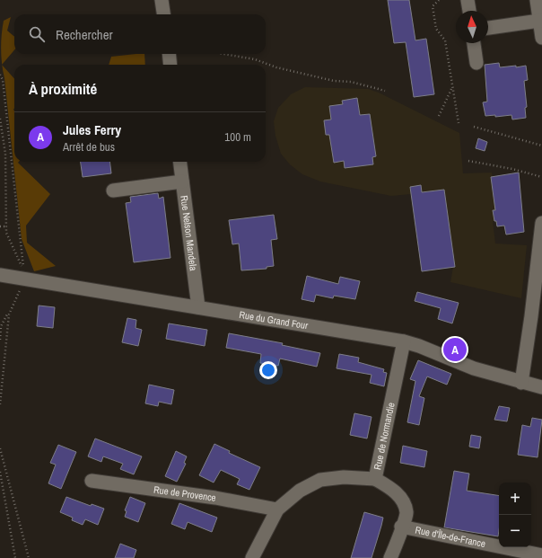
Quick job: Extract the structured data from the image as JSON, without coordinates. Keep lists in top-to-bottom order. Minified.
{"streets":{"street":["Rue Nelson Mandela","Rue du Grand Four","Rue de Normandie","Rue de Provence","Rue d'Île-de-France"]},"crossings":[["Rue Nelson Mandela","Rue du Grand Four"],["Rue du Grand Four","Rue de Normandie"],["Rue de Normandie","Rue d'Île-de-France"]],"north":"top","page":{"search":"Rechercher","heading":"À proximité","list":[{"mark":"A","name":"Jules Ferry","note":"Arrêt de bus","value":"100 m"}],"pins":"A","map_buttons":["+","−"]}}
